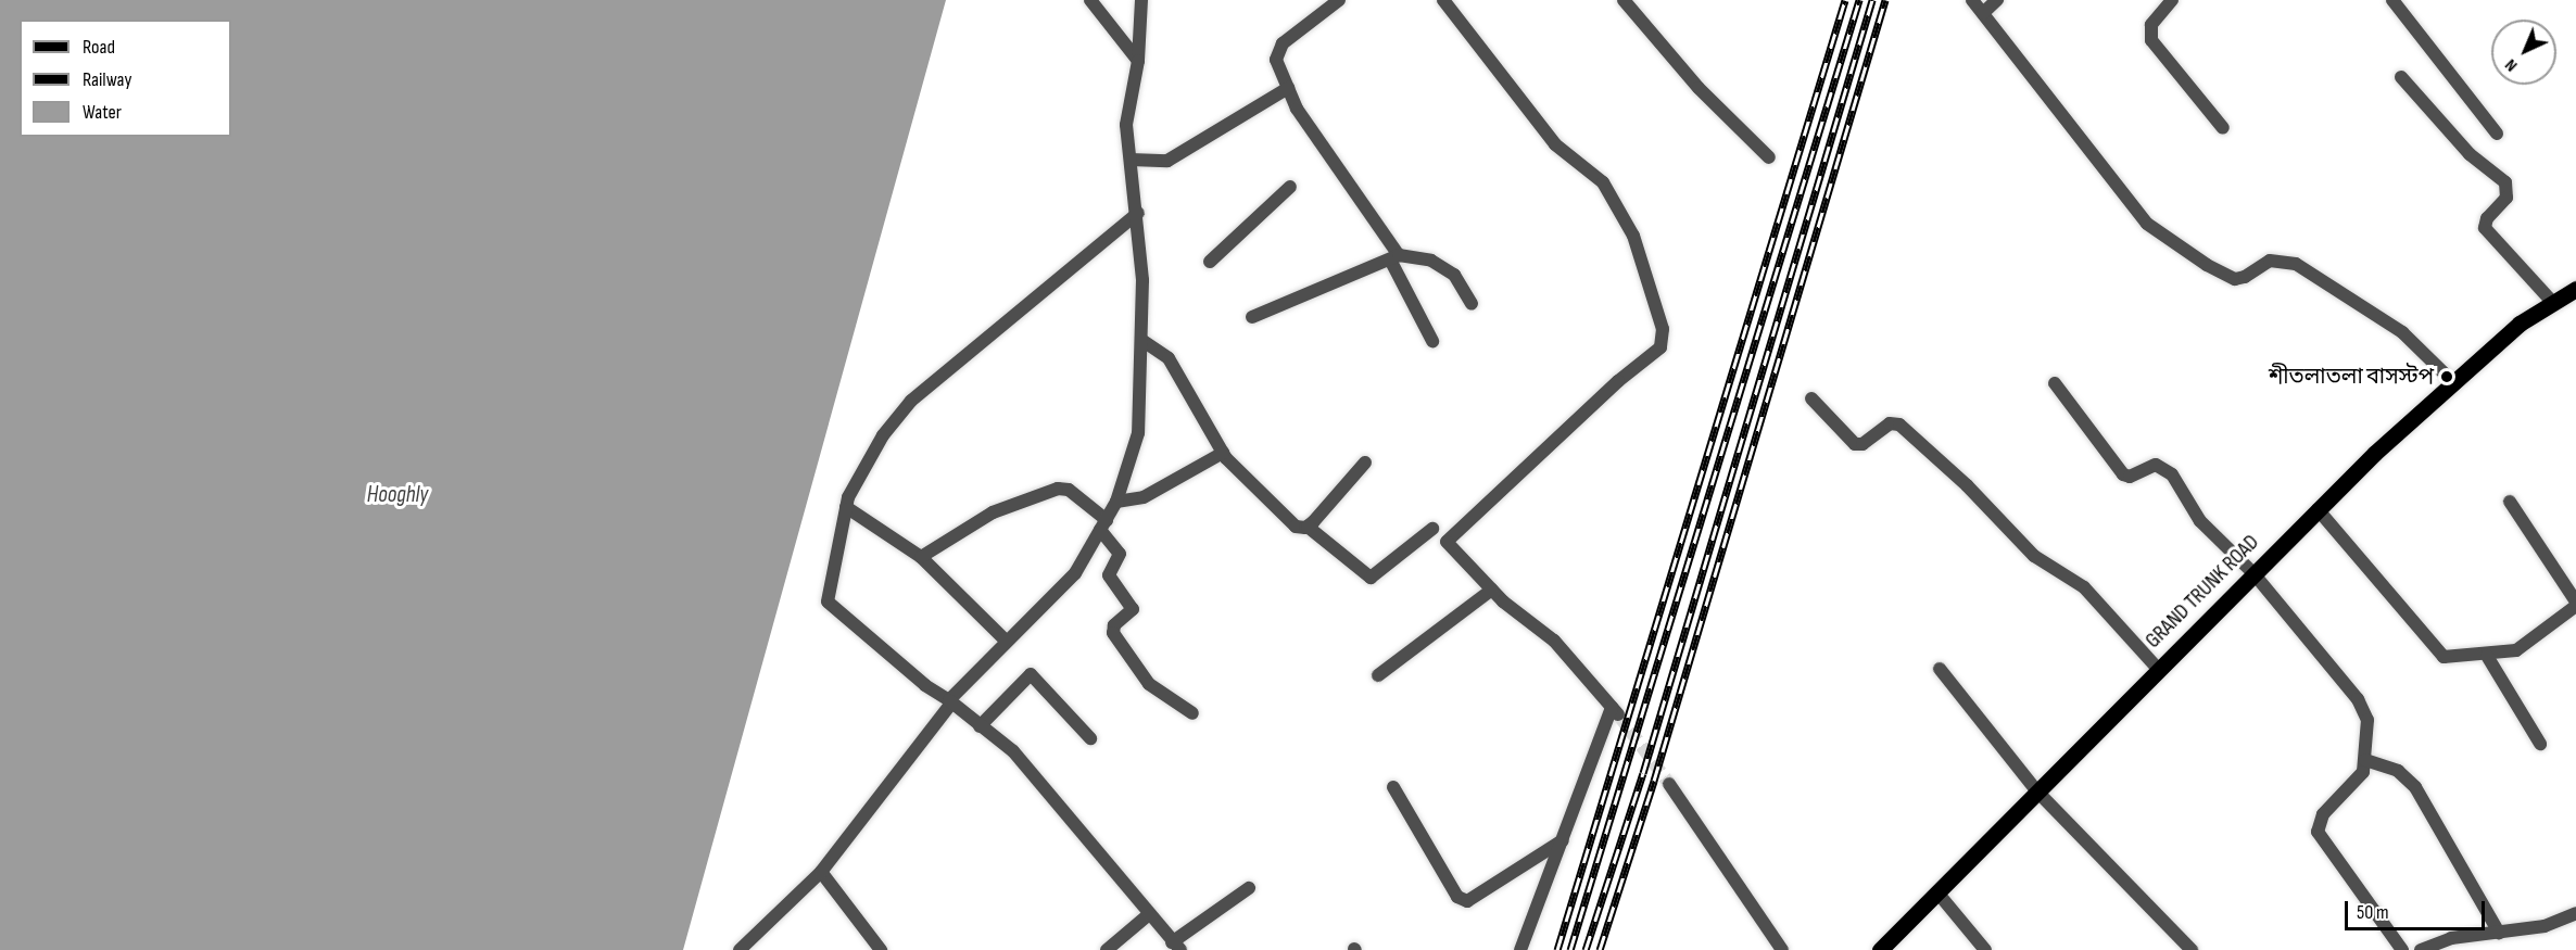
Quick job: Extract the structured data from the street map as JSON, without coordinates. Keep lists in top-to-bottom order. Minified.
{"streets":{"main road":["GRAND TRUNK ROAD"]},"water":["Hooghly"],"places":["শীতলাতলা বাসস্টপ"],"legend":["Road","Railway","Water"],"scale_bar":"50 m","north":"bottom left"}
